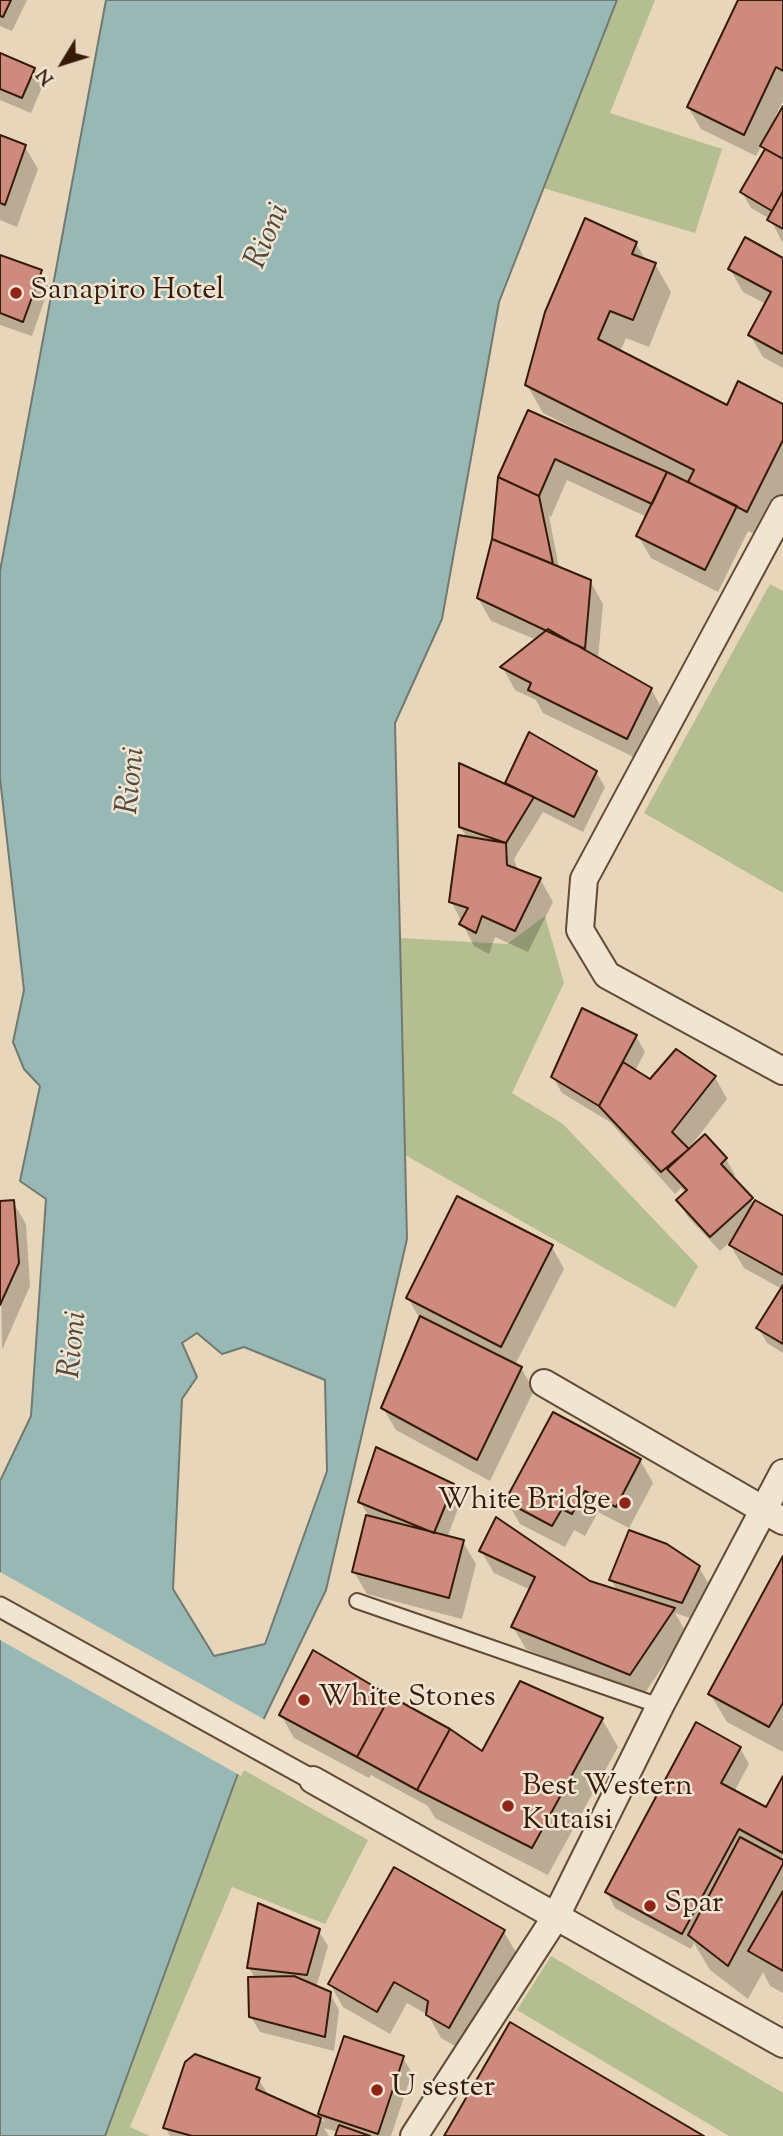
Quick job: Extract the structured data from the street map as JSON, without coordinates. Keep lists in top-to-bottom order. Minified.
{"water":["Rioni"],"places":["Sanapiro Hotel","White Bridge","White Stones","Best Western Kutaisi","Spar","U sester"],"north":"bottom left"}
